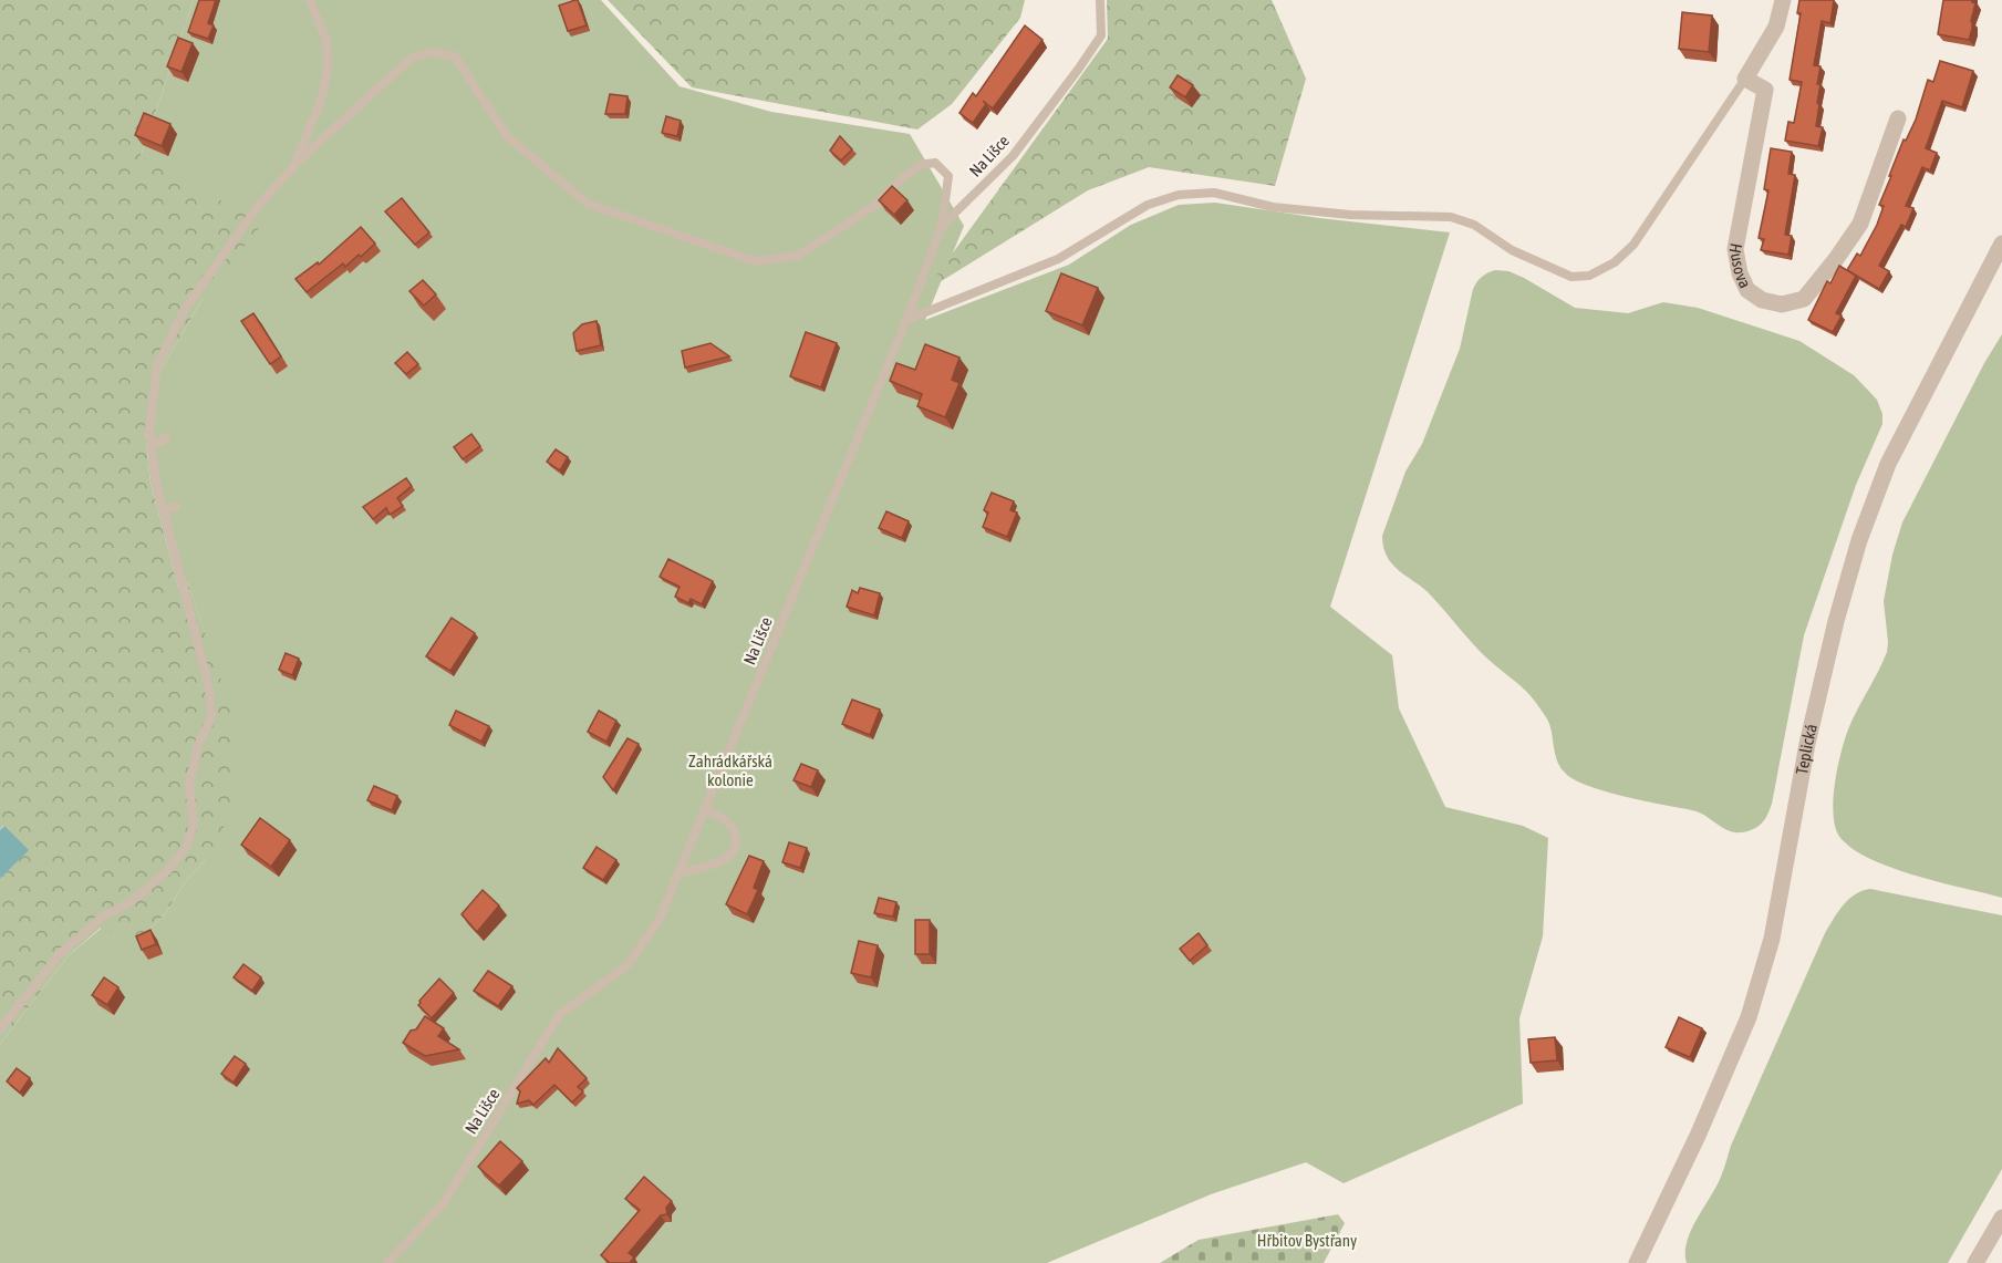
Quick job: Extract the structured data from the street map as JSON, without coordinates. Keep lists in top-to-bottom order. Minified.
{"streets":{"street":["Husova","Teplická"],"lane":["Na Lišce"]},"parks":["Zahrádkářská kolonie","Hřbitov Bystřany"]}
